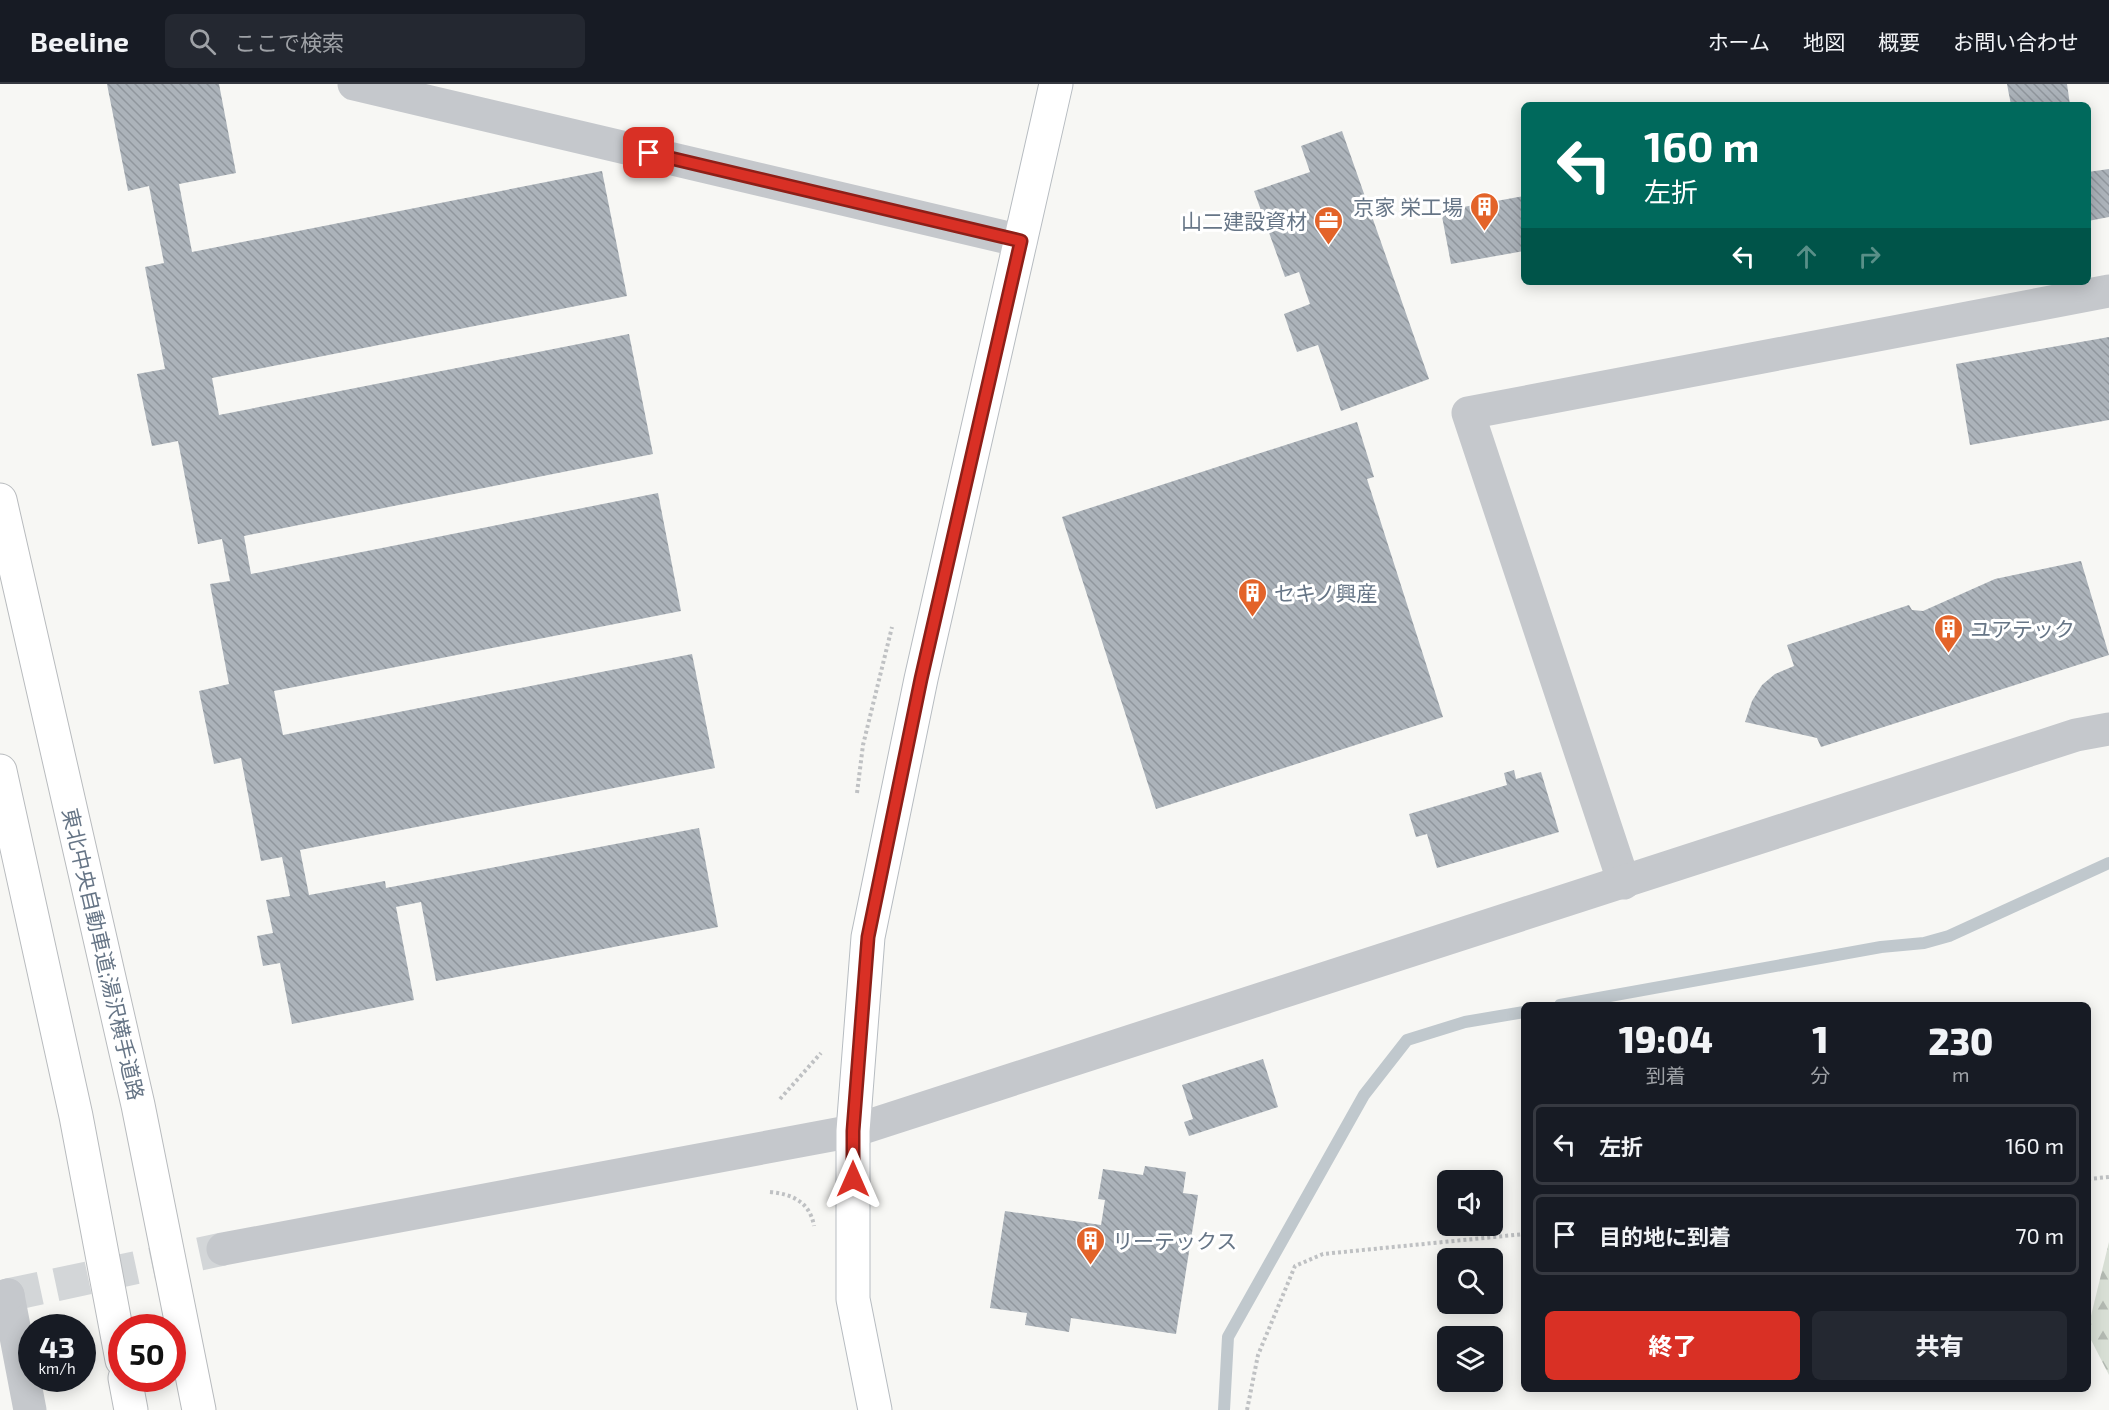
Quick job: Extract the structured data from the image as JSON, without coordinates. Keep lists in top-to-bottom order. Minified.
{"streets":{"main road":["東北中央自動車道;湯沢横手道路"]},"places":{"building":["京家 栄工場","セキノ興産","ユアテック","リーテックス"],"office":["山二建設資材"]},"page":{"header":"Beeline","search":"ここで検索","nav":["ホーム","地図","概要","お問い合わせ"],"turn":["160 m","左折"],"eta":["19:04","到着","1","分","230","m"],"list":[{"name":"左折","value":"160 m"},{"name":"目的地に到着","value":"70 m"}],"buttons":["終了","共有"],"speed":"43 km/h","limit":"50"}}
